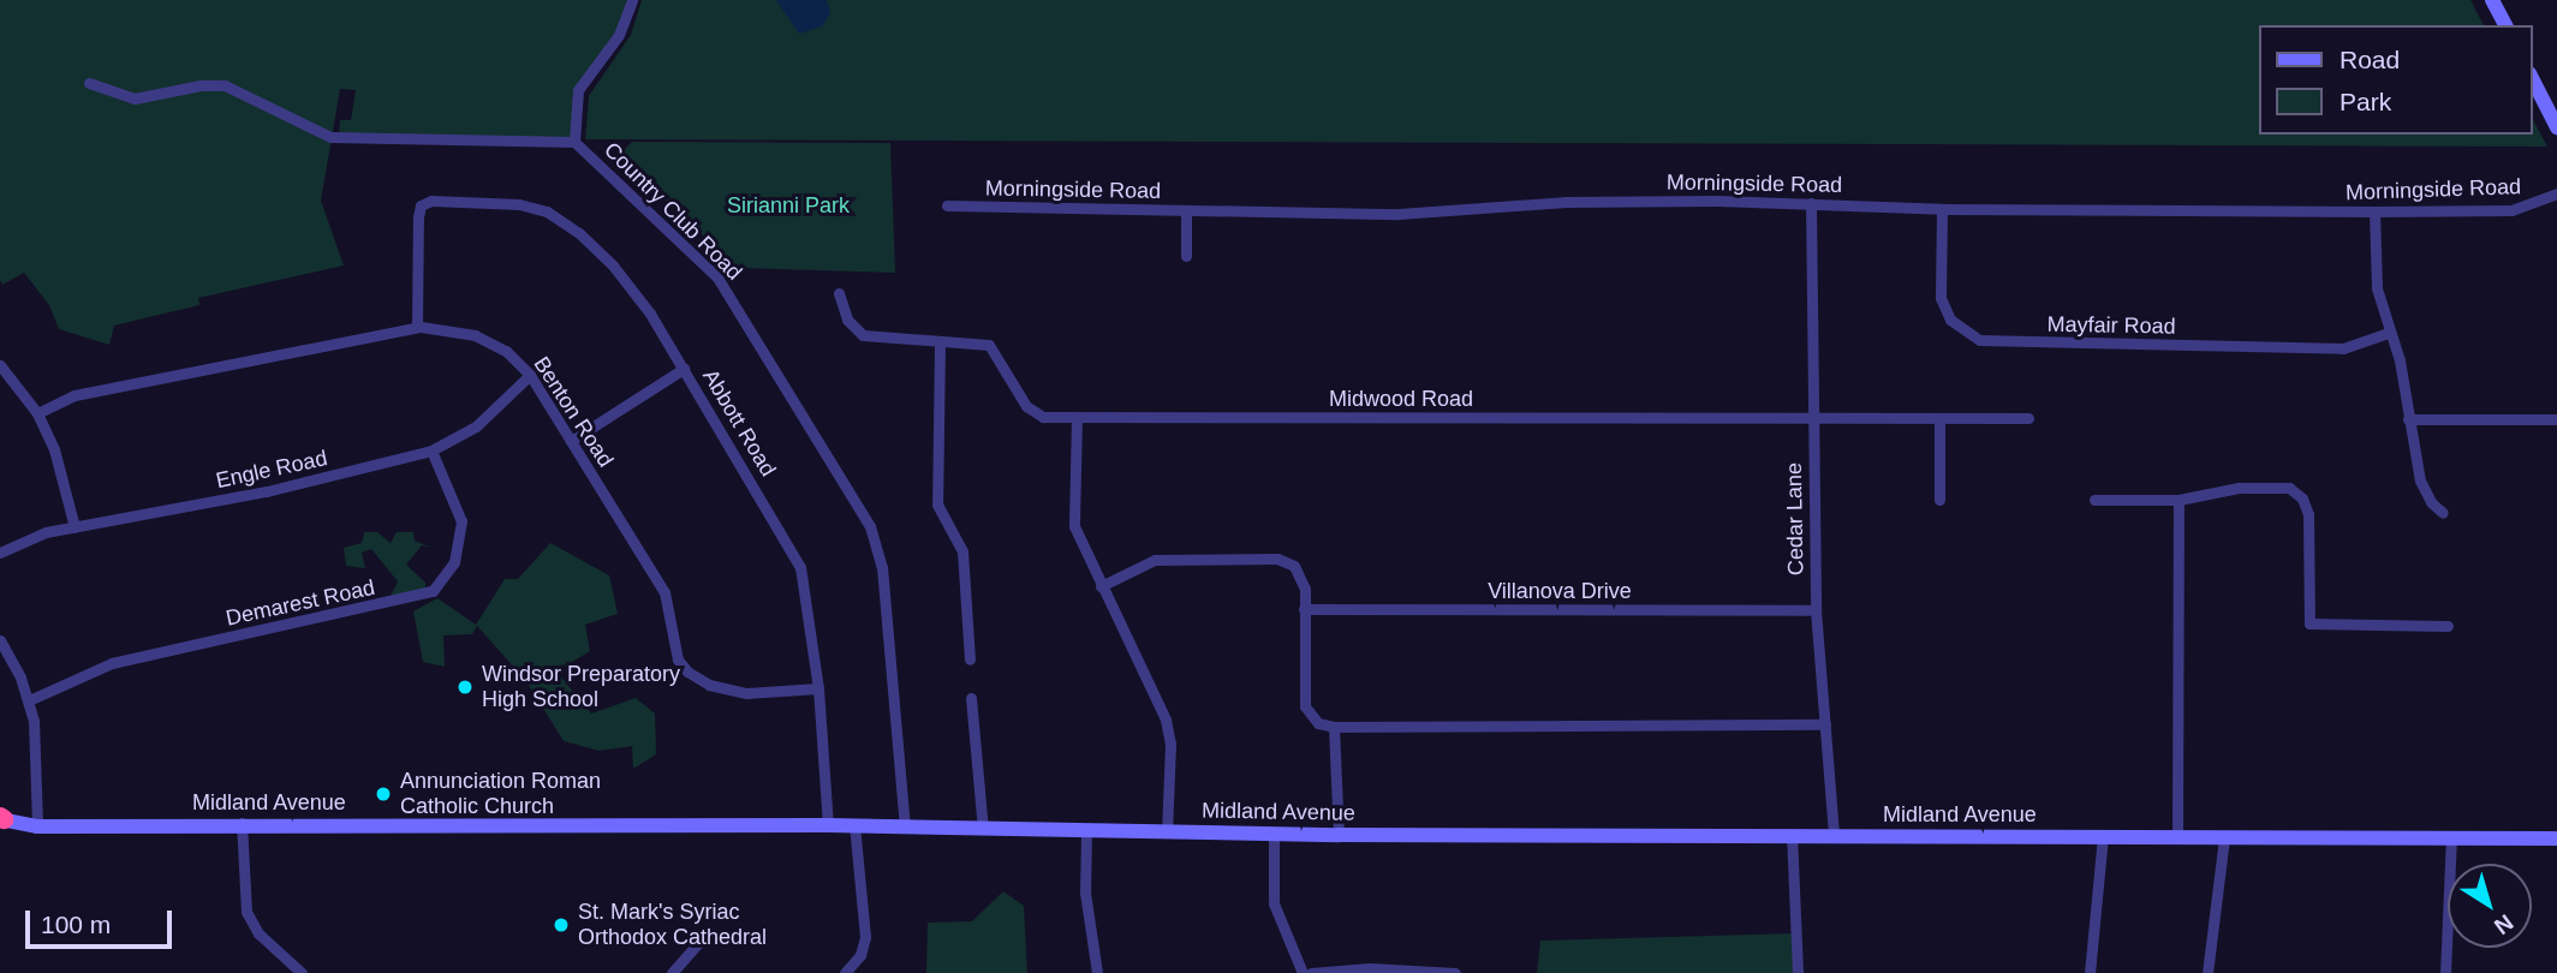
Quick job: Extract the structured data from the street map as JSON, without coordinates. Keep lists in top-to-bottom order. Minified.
{"streets":{"street":["Morningside Road","Country Club Road","Mayfair Road","Midwood Road","Benton Road","Abbott Road","Engle Road","Cedar Lane","Villanova Drive","Demarest Road","Midland Avenue"]},"crossings":[["Morningside Road","Mayfair Road"],["Morningside Road","Cedar Lane"],["Country Club Road","Midland Avenue"],["Midwood Road","Cedar Lane"],["Benton Road","Abbott Road"],["Benton Road","Engle Road"],["Abbott Road","Midland Avenue"],["Engle Road","Demarest Road"],["Cedar Lane","Villanova Drive"],["Cedar Lane","Midland Avenue"]],"parks":["Sirianni Park"],"places":["Windsor Preparatory High School","Annunciation Roman Catholic Church","St. Mark's Syriac Orthodox Cathedral"],"legend":["Road","Park"],"scale_bar":"100 m","north":"bottom right"}
